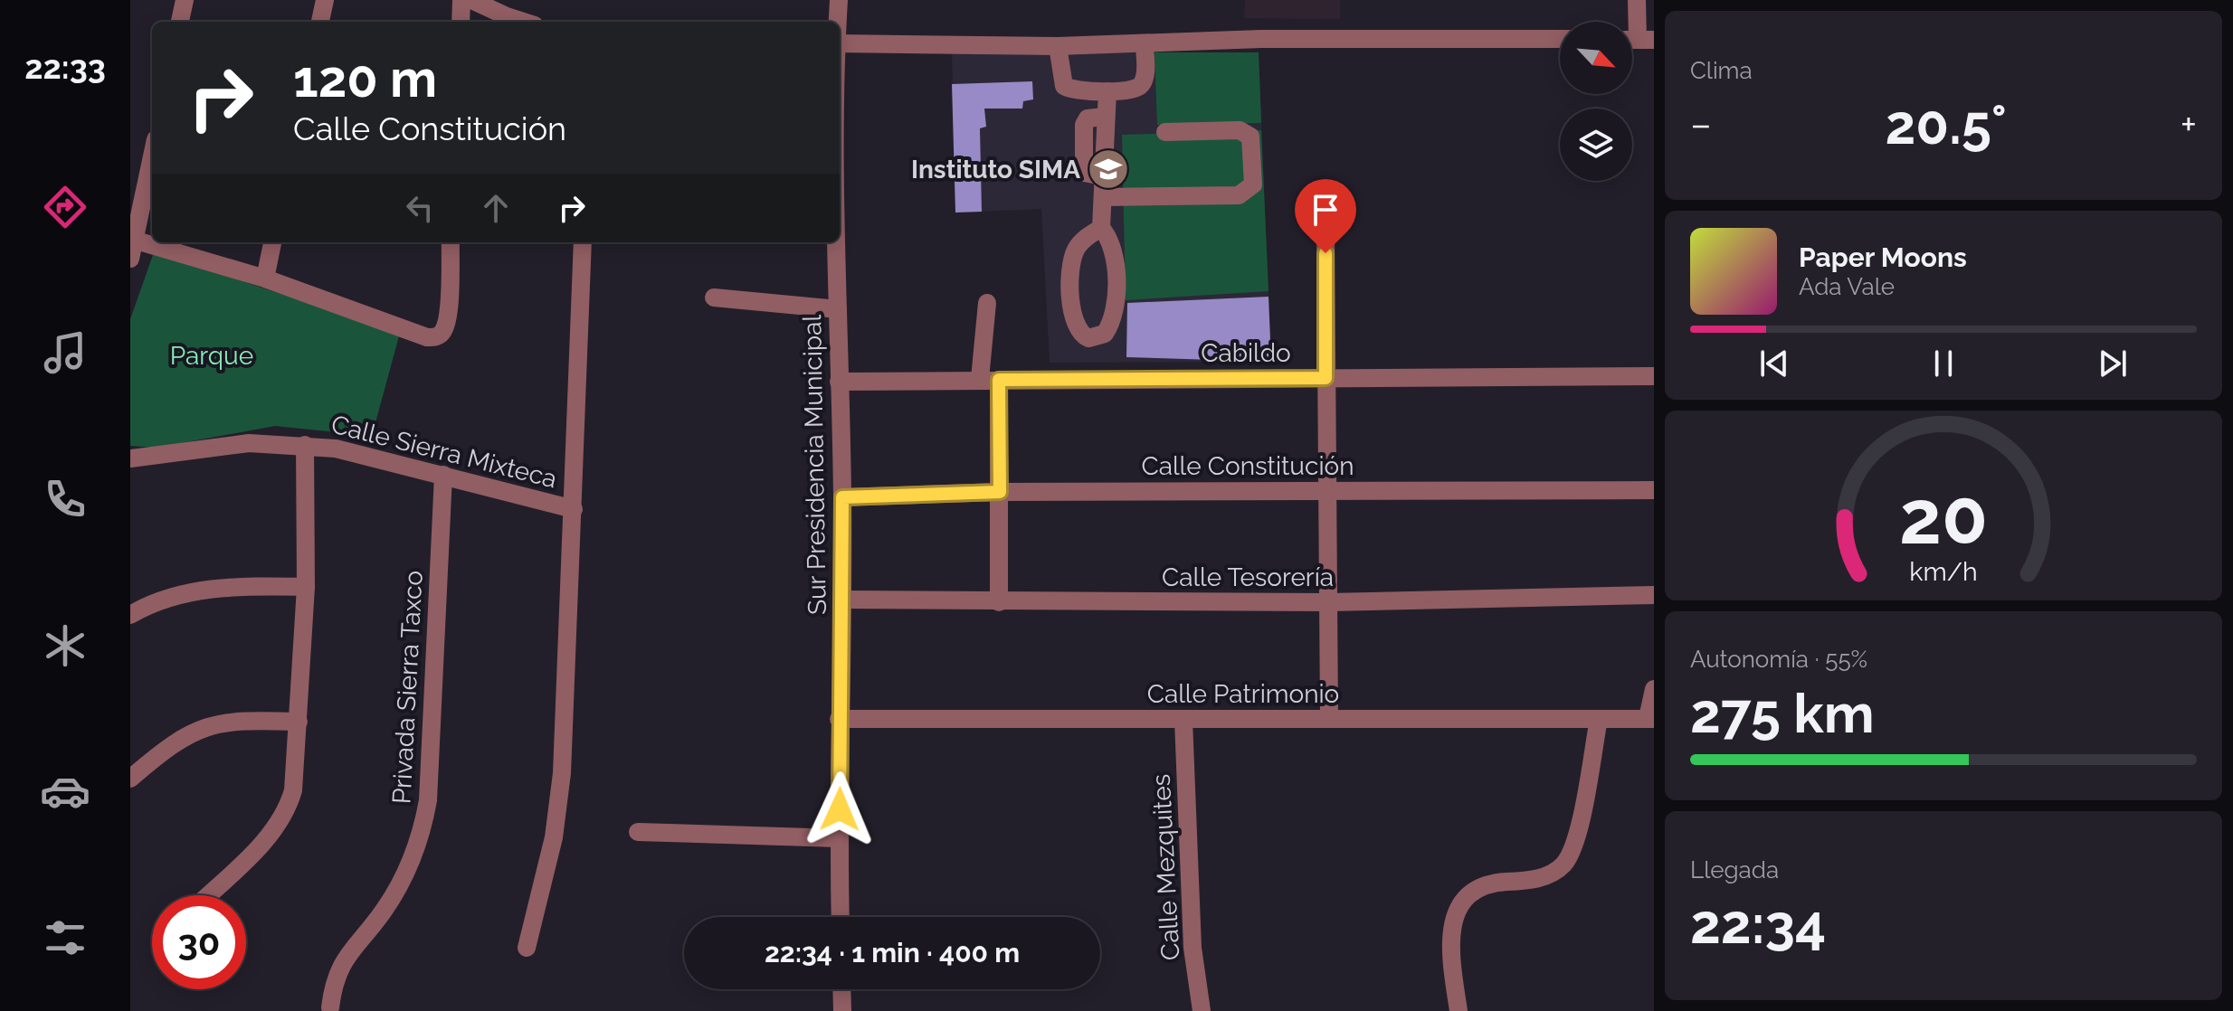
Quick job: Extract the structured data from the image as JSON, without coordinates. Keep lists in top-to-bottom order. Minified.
{"streets":{"street":["Cabildo","Calle Sierra Mixteca","Sur Presidencia Municipal","Calle Constitución","Calle Tesorería","Privada Sierra Taxco","Calle Patrimonio","Calle Mezquites"]},"crossings":[["Cabildo","Sur Presidencia Municipal"],["Calle Sierra Mixteca","Privada Sierra Taxco"],["Sur Presidencia Municipal","Calle Constitución"],["Sur Presidencia Municipal","Calle Tesorería"],["Sur Presidencia Municipal","Calle Patrimonio"],["Calle Patrimonio","Calle Mezquites"]],"parks":["Parque"],"places":{"school or university":["Instituto SIMA"]},"north":"bottom right","page":{"tabs":"22:33","tile":["Clima",["Autonomía · 55%","275 km"],["Llegada","22:34"]],"turn":["120 m","Calle Constitución"],"heat":["−","20.5°","+"],"song":["Paper Moons","Ada Vale"],"limit":"30","trip":"22:34 · 1 min · 400 m","gauge":["20","km/h"]}}
